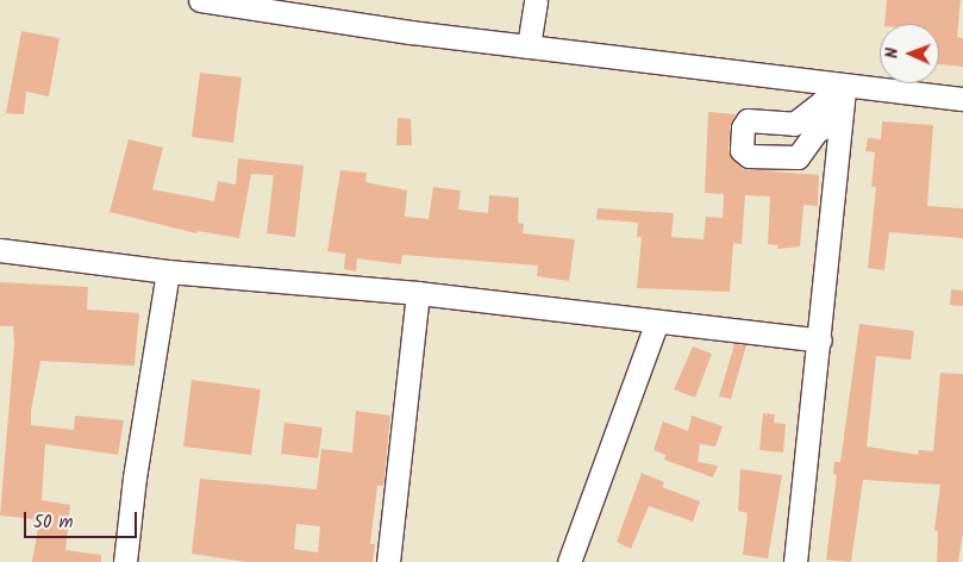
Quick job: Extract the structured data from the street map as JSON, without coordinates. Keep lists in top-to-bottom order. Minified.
{"scale_bar":"50 m","north":"left"}
